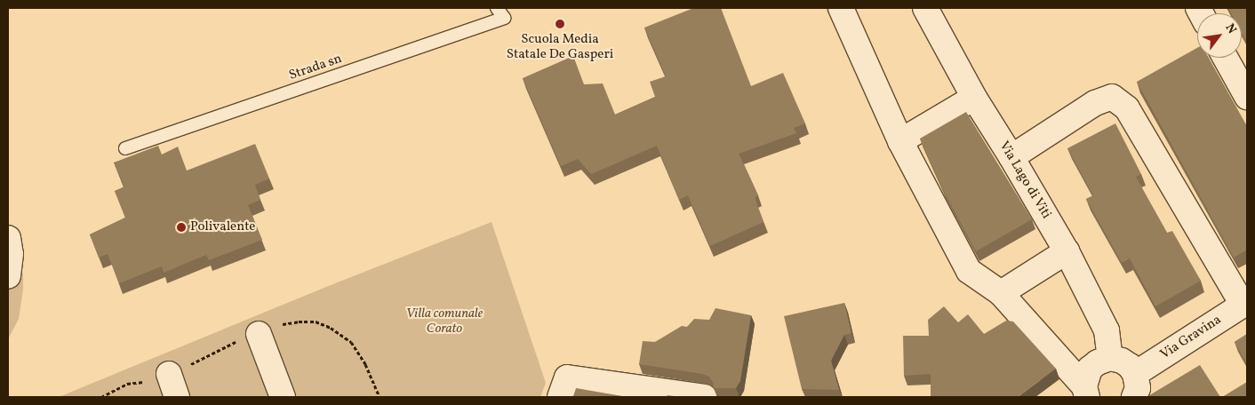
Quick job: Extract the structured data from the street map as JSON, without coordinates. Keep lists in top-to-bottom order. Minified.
{"streets":{"street":["Via Lago di Viti","Via Gravina"],"lane":["Strada sn"]},"parks":["Villa comunale Corato"],"places":["Scuola Media Statale De Gasperi","Polivalente"],"north":"top right"}
